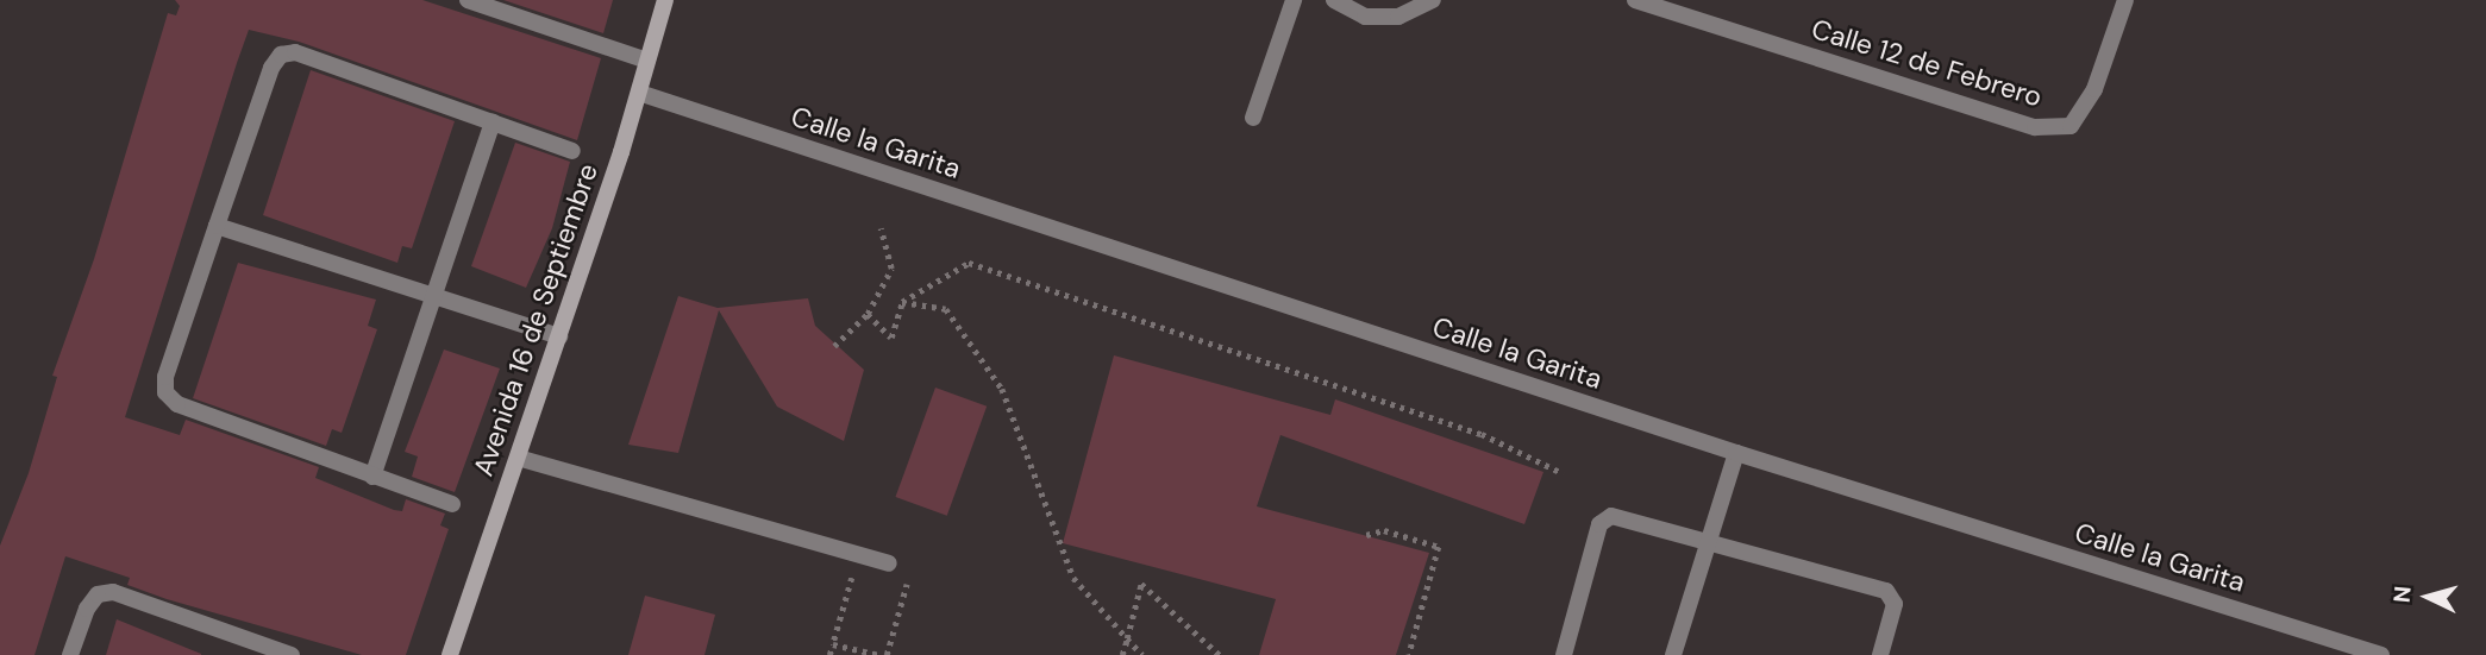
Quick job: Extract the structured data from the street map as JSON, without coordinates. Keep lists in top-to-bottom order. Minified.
{"streets":{"main road":["Avenida 16 de Septiembre"],"street":["Calle 12 de Febrero","Calle la Garita"]},"crossings":[["Calle la Garita","Avenida 16 de Septiembre"]],"north":"left"}
